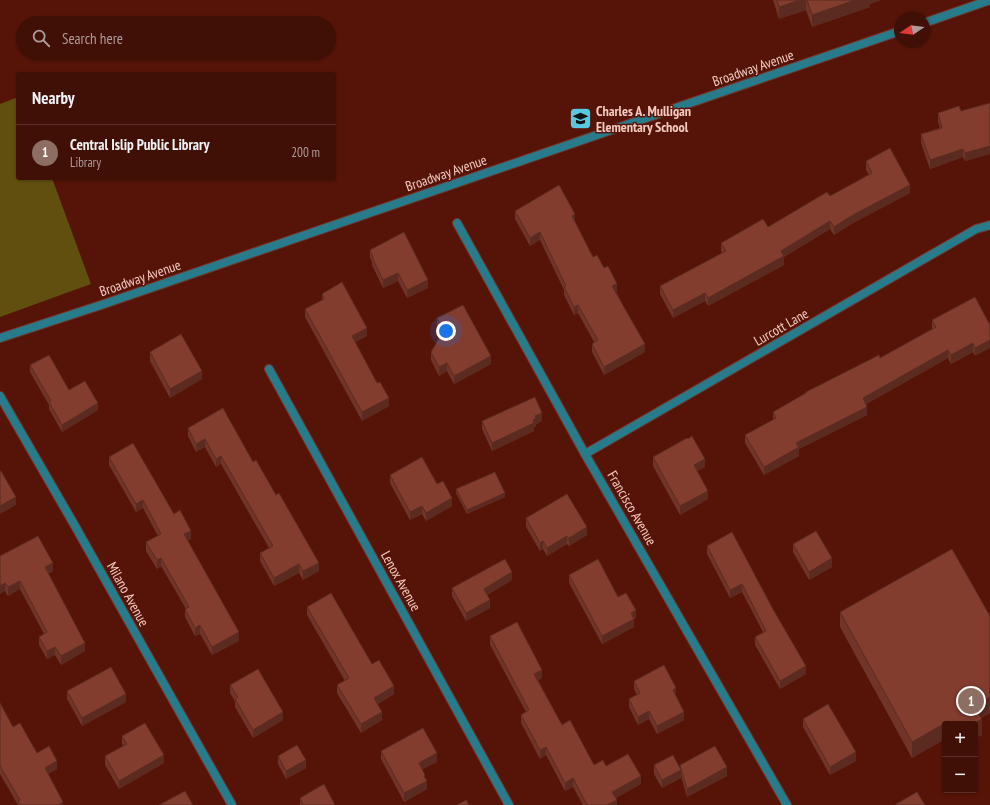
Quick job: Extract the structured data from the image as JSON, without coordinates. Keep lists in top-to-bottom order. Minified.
{"streets":{"street":["Broadway Avenue","Lurcott Lane","Francisco Avenue","Lenox Avenue","Milano Avenue"]},"crossings":[["Lurcott Lane","Francisco Avenue"]],"places":{"school or university":["Charles A. Mulligan Elementary School"]},"north":"left","page":{"search":"Search here","heading":"Nearby","list":[{"mark":"1","name":"Central Islip Public Library","note":"Library","value":"200 m"}],"pins":"1","map_buttons":["+","−"]}}
